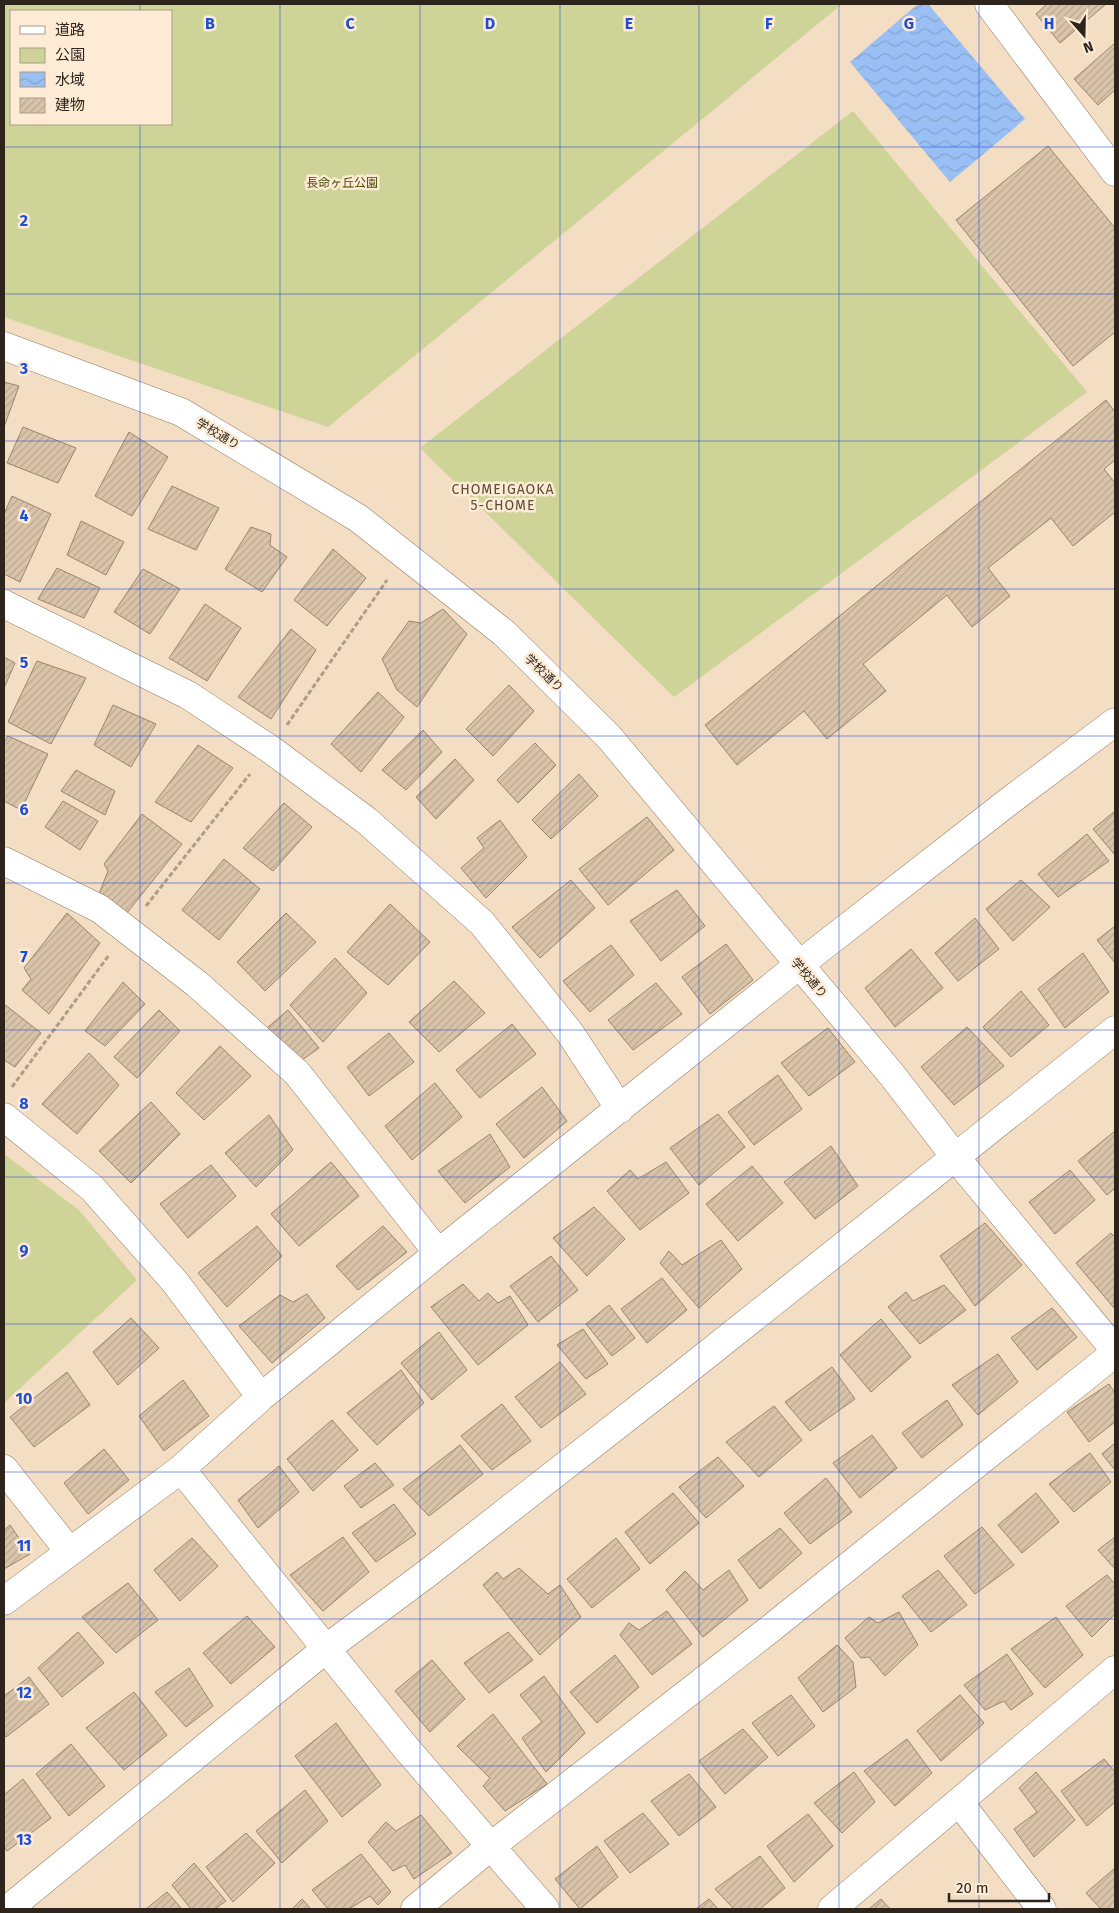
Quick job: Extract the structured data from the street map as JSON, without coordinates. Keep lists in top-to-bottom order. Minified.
{"streets":{"street":["学校通り"]},"districts":["CHOMEIGAOKA 5-CHOME"],"parks":["長命ヶ丘公園"],"legend":["道路","公園","水域","建物"],"scale_bar":"20 m","north":"bottom","grid":{"columns":["B","C","D","E","F","G","H"],"rows":["2","3","4","5","6","7","8","9","10","11","12","13"]}}
